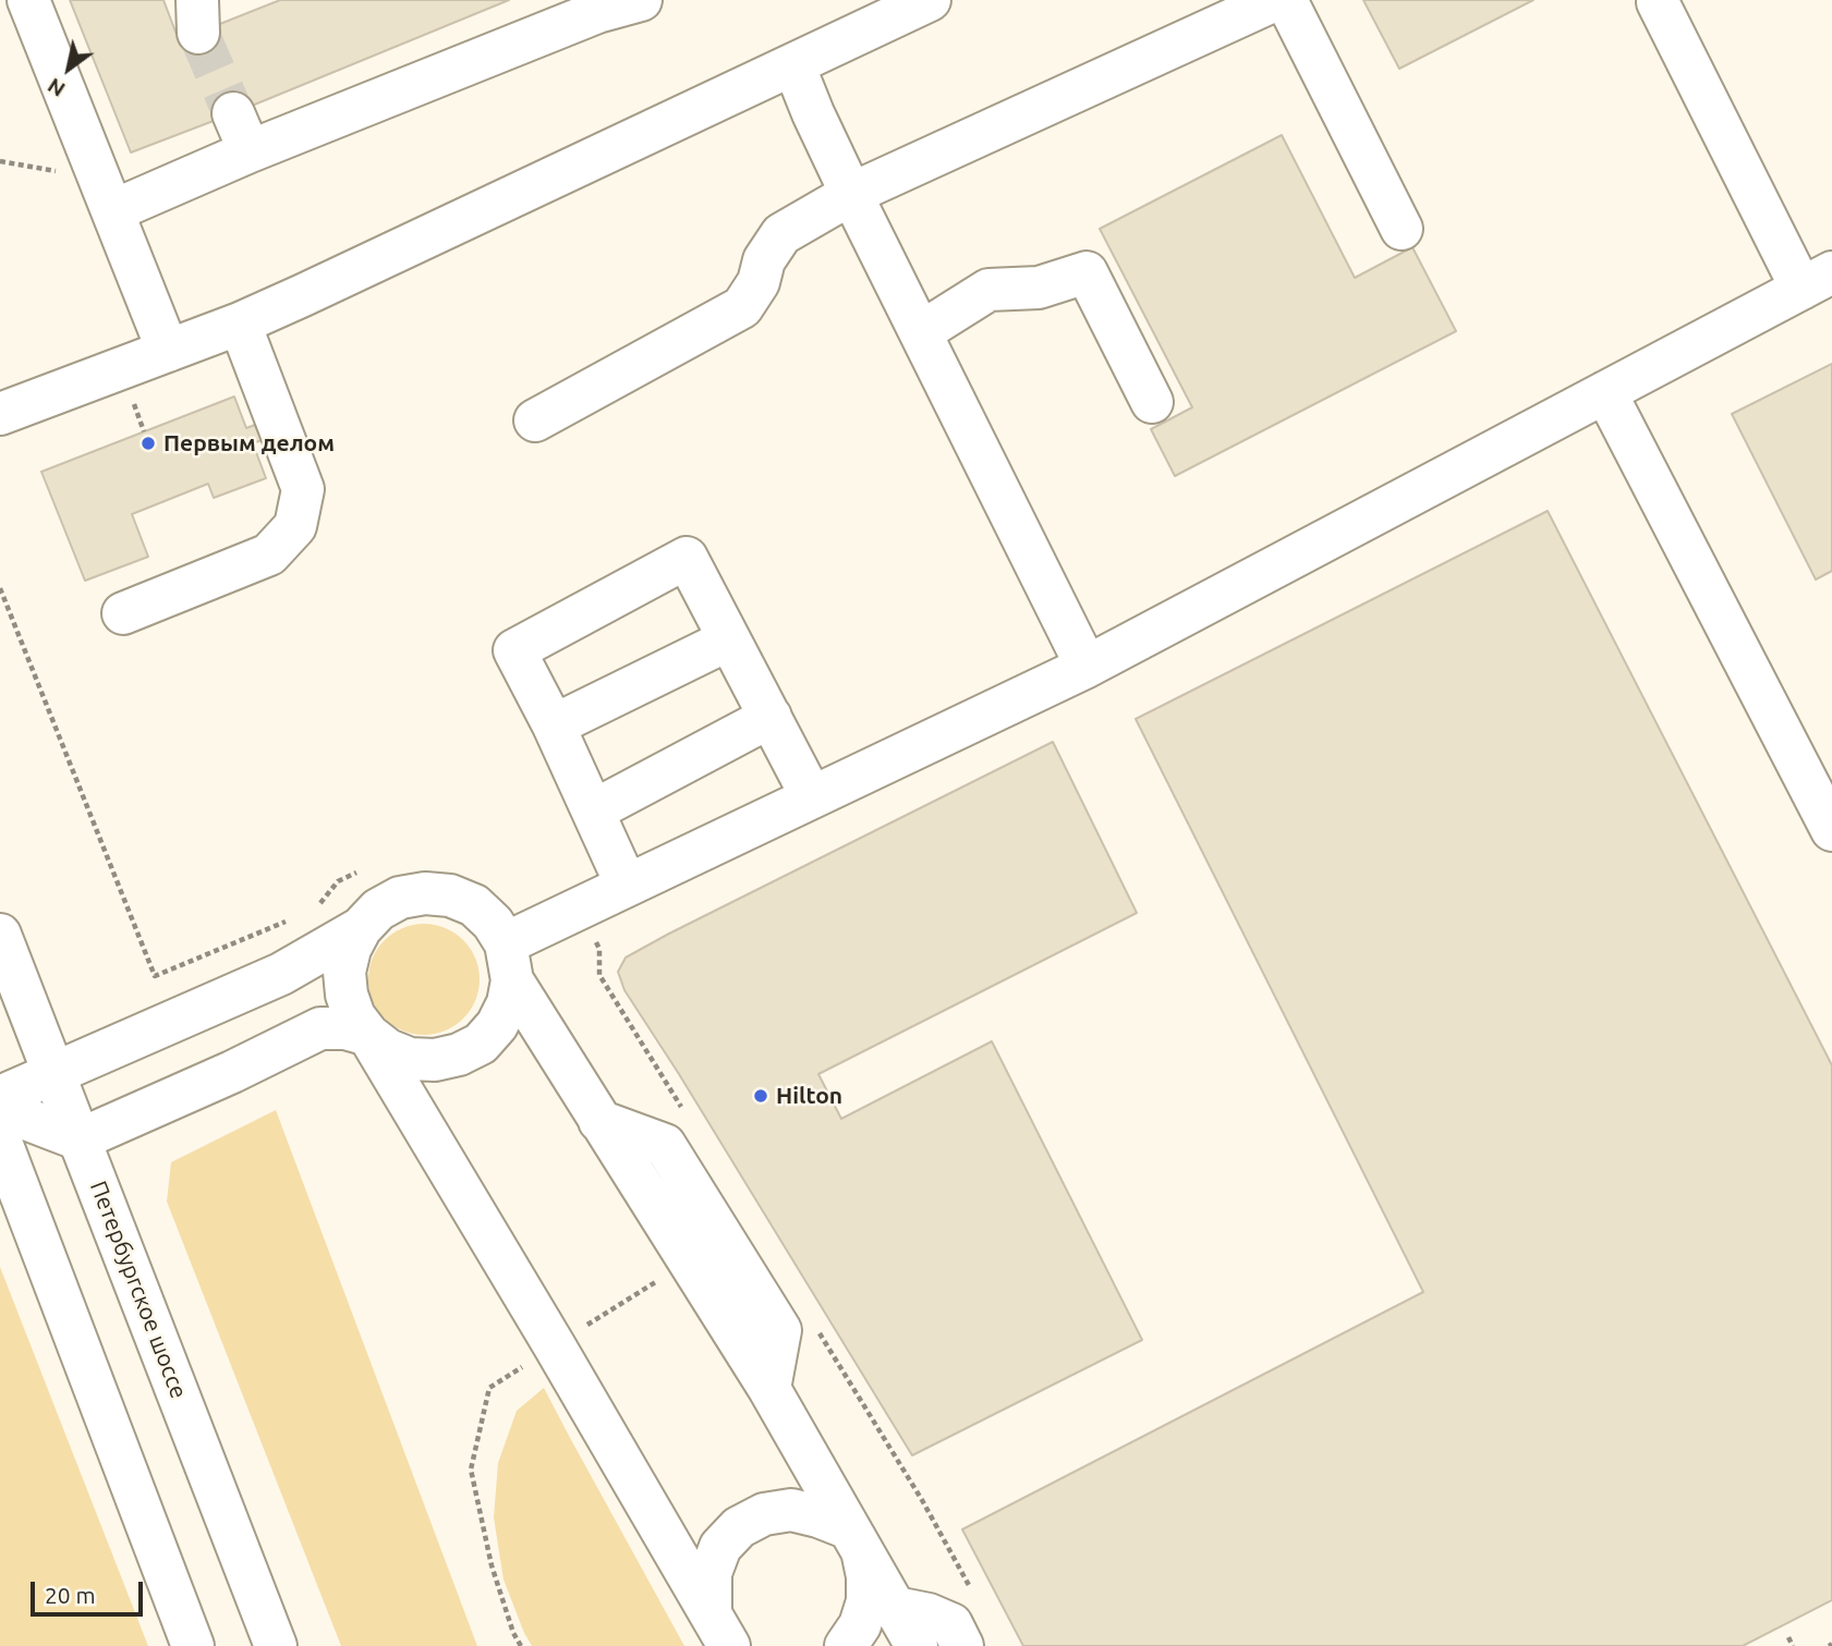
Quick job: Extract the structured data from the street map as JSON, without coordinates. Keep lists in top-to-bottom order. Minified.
{"streets":{"street":["Петербургское шоссе"]},"places":["Первым делом","Hilton"],"scale_bar":"20 m","north":"bottom left"}
